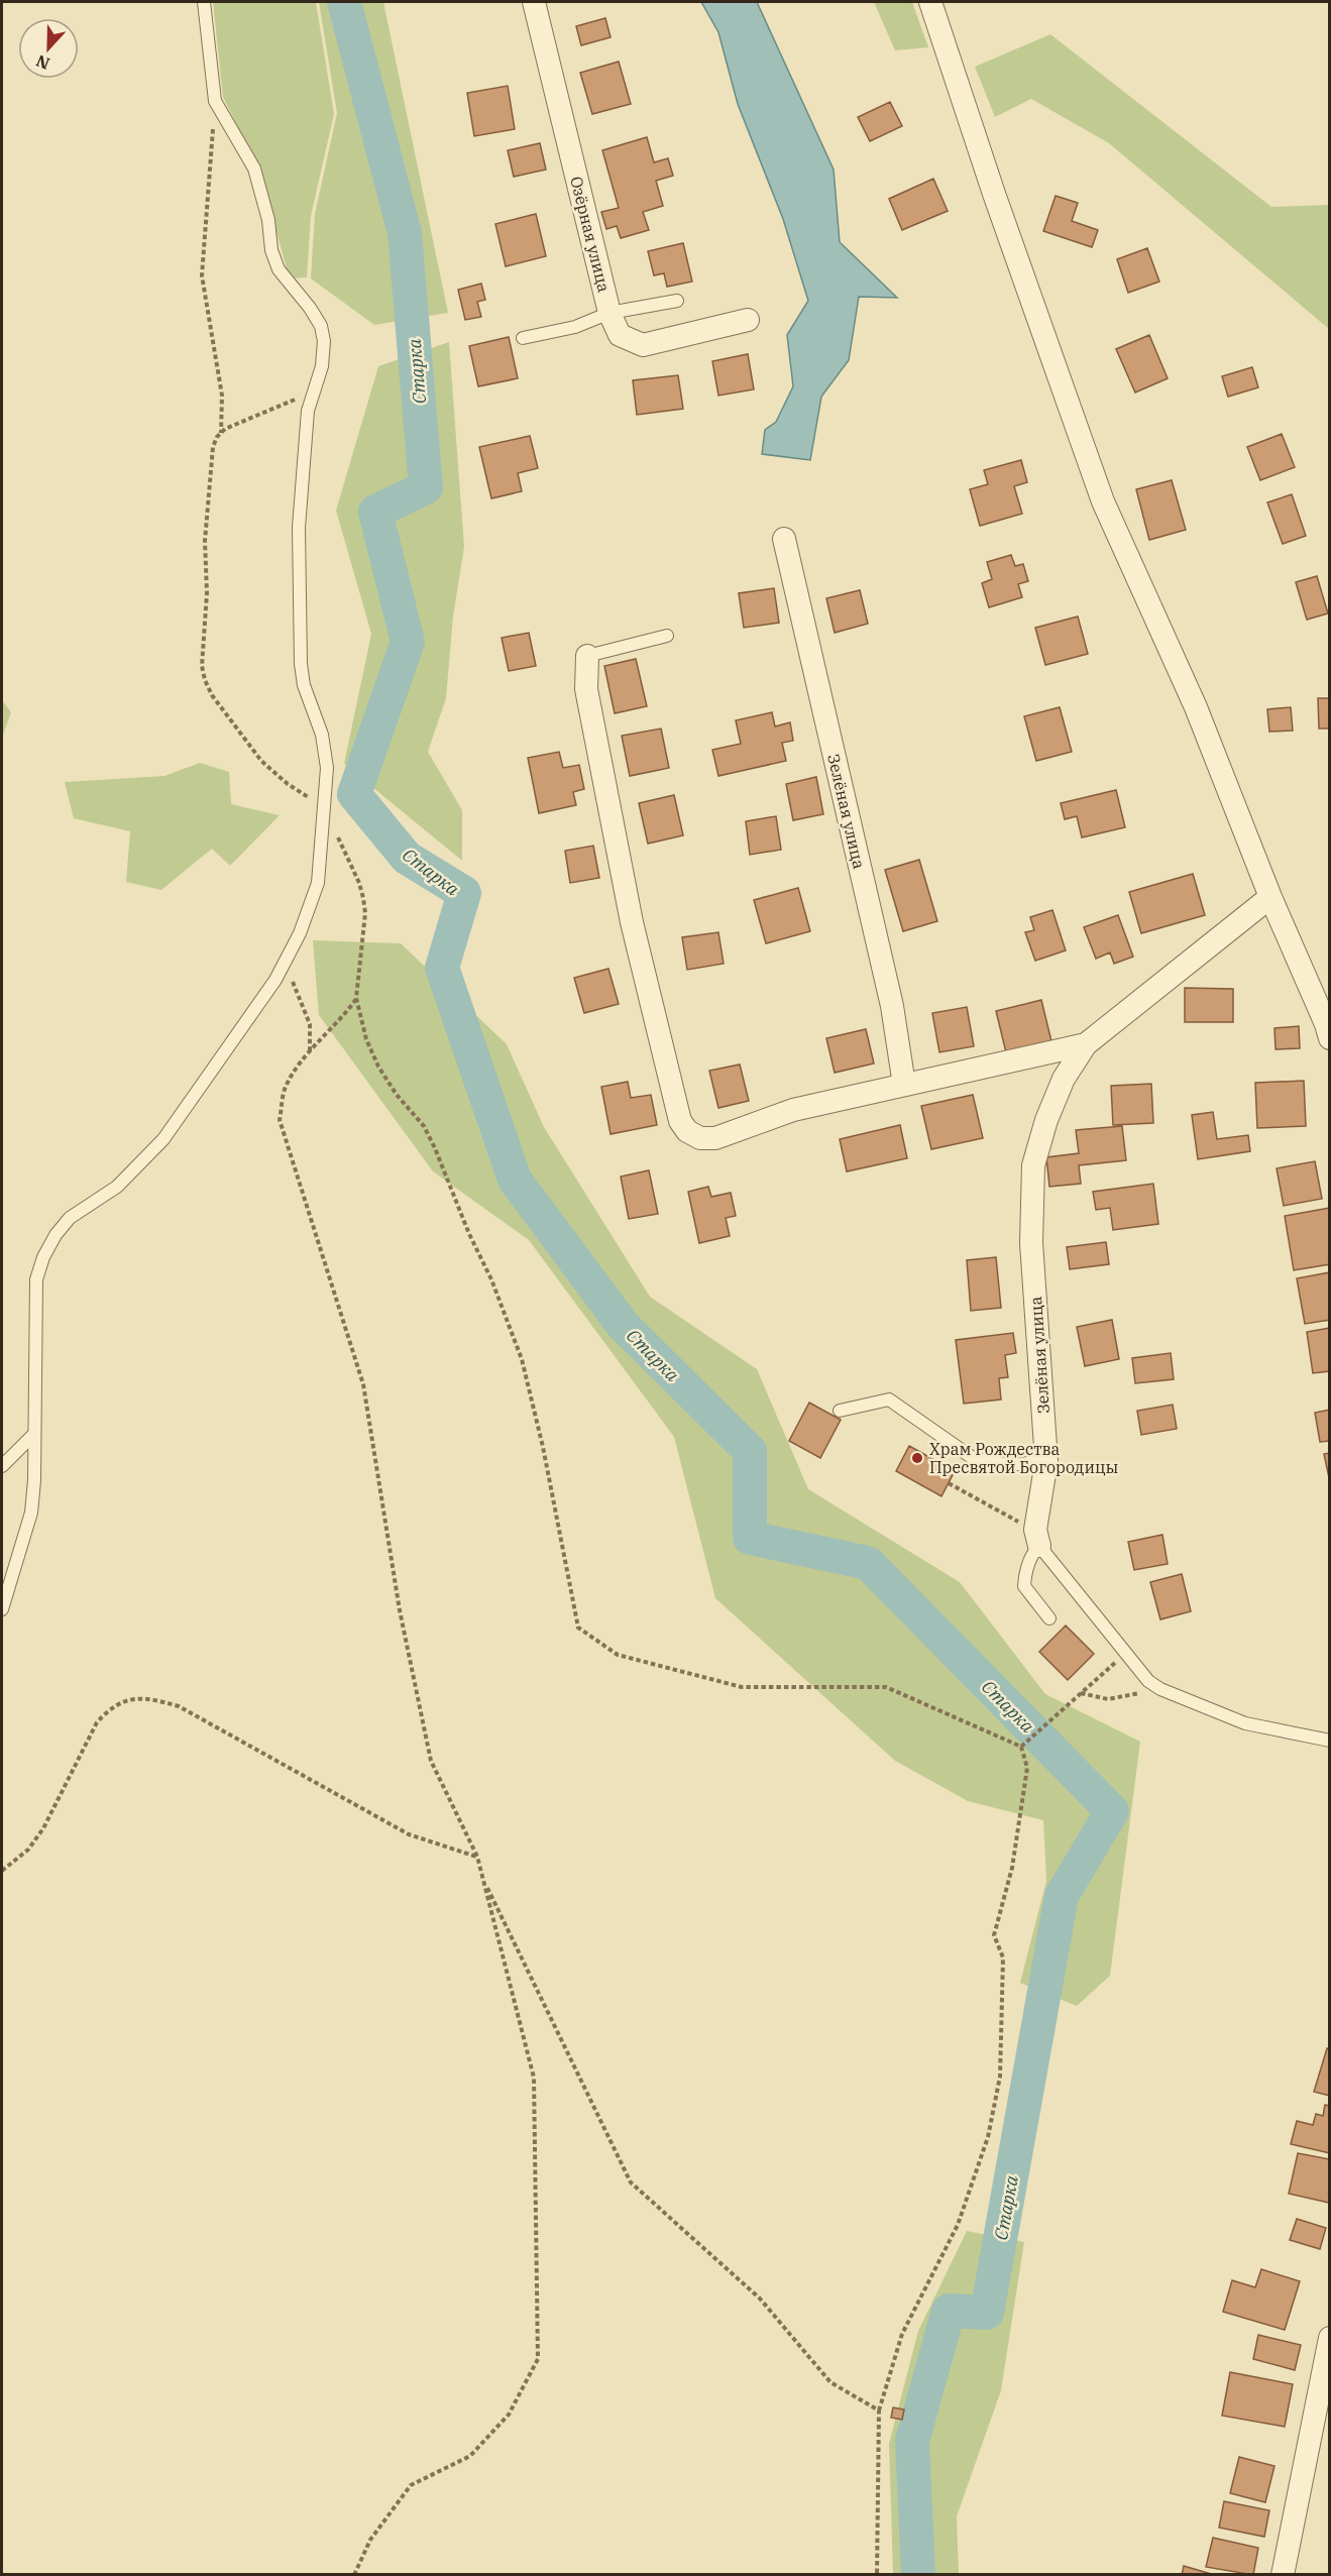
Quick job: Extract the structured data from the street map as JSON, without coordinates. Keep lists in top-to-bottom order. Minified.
{"streets":{"street":["Озёрная улица","Зелёная улица"]},"water":["Старка"],"places":["Храм Рождества Пресвятой Богородицы"],"north":"bottom"}
